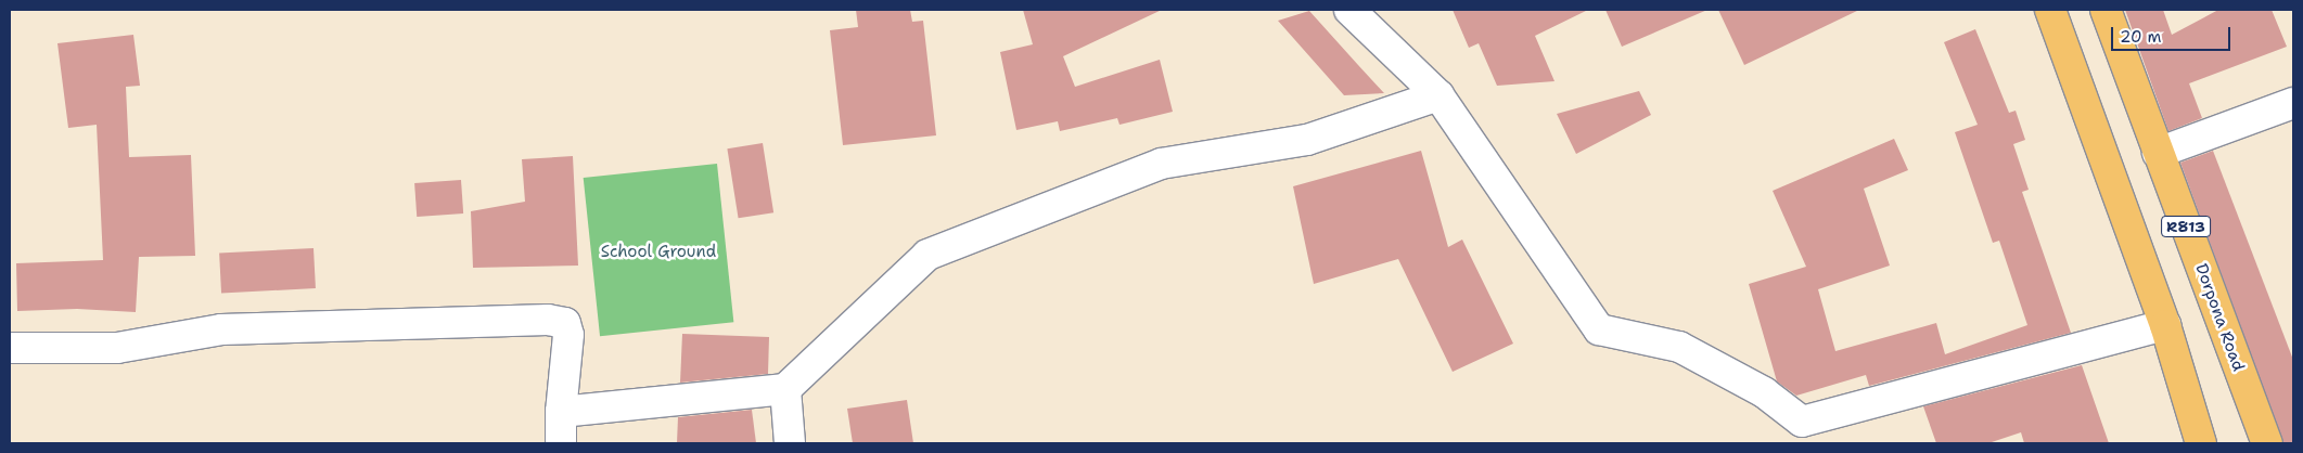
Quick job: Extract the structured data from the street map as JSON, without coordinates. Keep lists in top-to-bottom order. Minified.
{"streets":{"main road":["R813","Dorpona Road"]},"parks":["School Ground"],"scale_bar":"20 m"}
